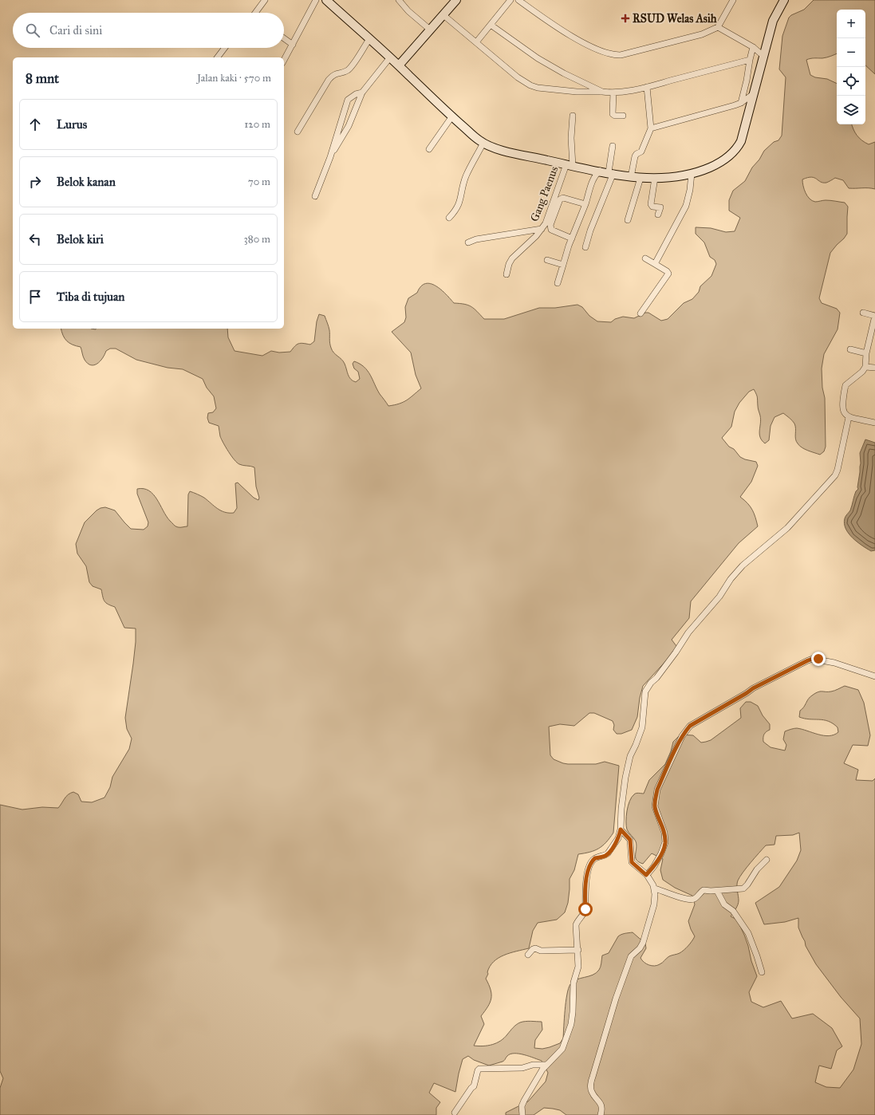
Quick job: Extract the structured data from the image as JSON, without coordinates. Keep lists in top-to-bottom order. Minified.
{"streets":{"street":["Gang Paenus"]},"places":{"health":["RSUD Welas Asih"]},"page":{"map_buttons":["+","−"],"search":"Cari di sini","heading":["8 mnt","Jalan kaki · 570 m"],"list":[["Lurus","120 m"],["Belok kanan","70 m"],["Belok kiri","380 m"],"Tiba di tujuan"]}}
